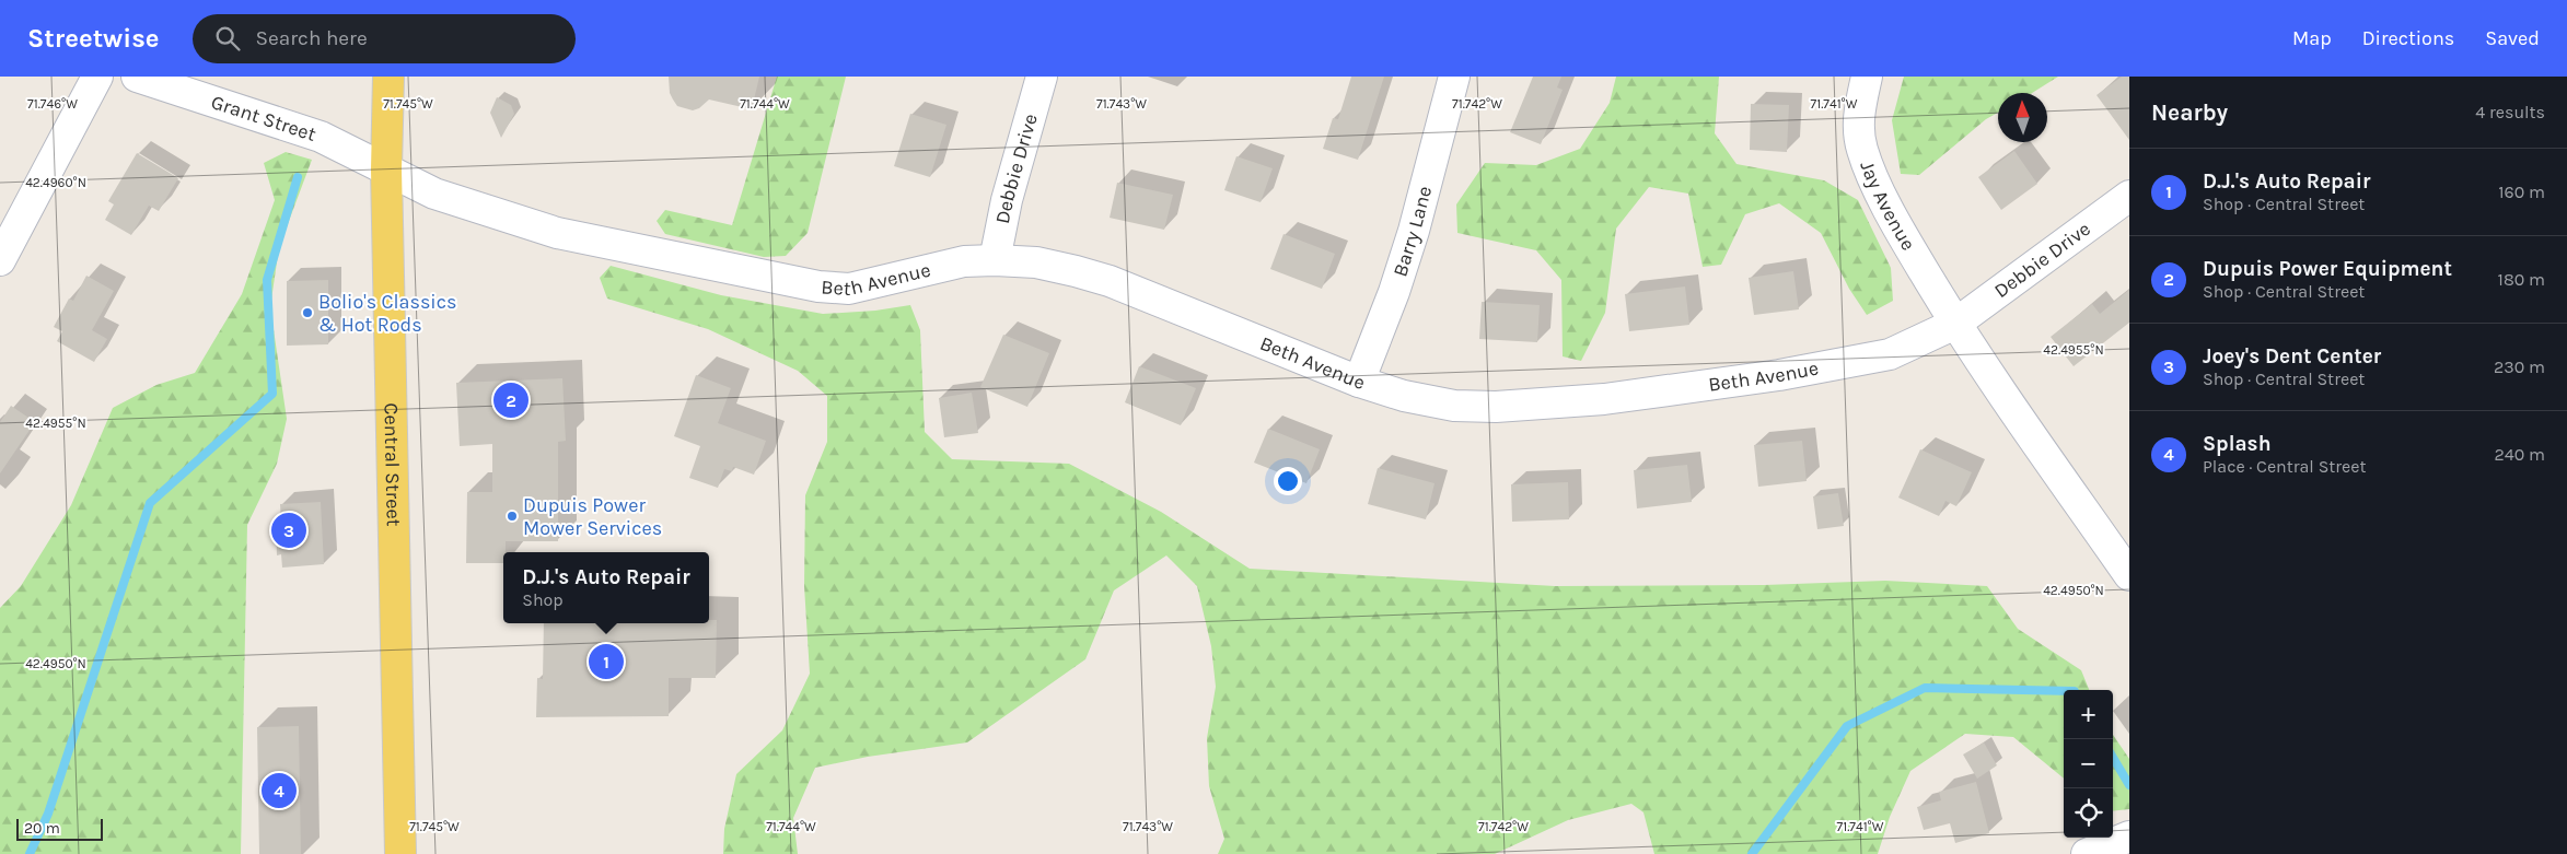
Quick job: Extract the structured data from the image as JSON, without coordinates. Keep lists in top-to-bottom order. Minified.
{"streets":{"main road":["Central Street"],"street":["Grant Street","Debbie Drive","Jay Avenue","Barry Lane","Beth Avenue"]},"crossings":[["Grant Street","Beth Avenue"],["Grant Street","Central Street"],["Debbie Drive","Jay Avenue"],["Debbie Drive","Beth Avenue"],["Jay Avenue","Beth Avenue"],["Barry Lane","Beth Avenue"],["Beth Avenue","Central Street"]],"places":["Bolio's Classics & Hot Rods","Dupuis Power Mower Services"],"scale_bar":"20 m","north":"top","page":{"header":"Streetwise","search":"Search here","nav":["Map","Directions","Saved"],"heading":["Nearby","4 results"],"list":[{"mark":"1","name":"D.J.'s Auto Repair","note":"Shop · Central Street","value":"160 m"},{"mark":"2","name":"Dupuis Power Equipment","note":"Shop · Central Street","value":"180 m"},{"mark":"3","name":"Joey's Dent Center","note":"Shop · Central Street","value":"230 m"},{"mark":"4","name":"Splash","note":"Place · Central Street","value":"240 m"}],"pins":["2","3","1","4"],"popup":["D.J.'s Auto Repair","Shop"],"map_buttons":["+","−"],"scale":"20 m"},"coordinates":["71.746°W","71.745°W","71.744°W","71.743°W","71.742°W","71.741°W","42.4960°N","42.4955°N","42.4950°N"]}
